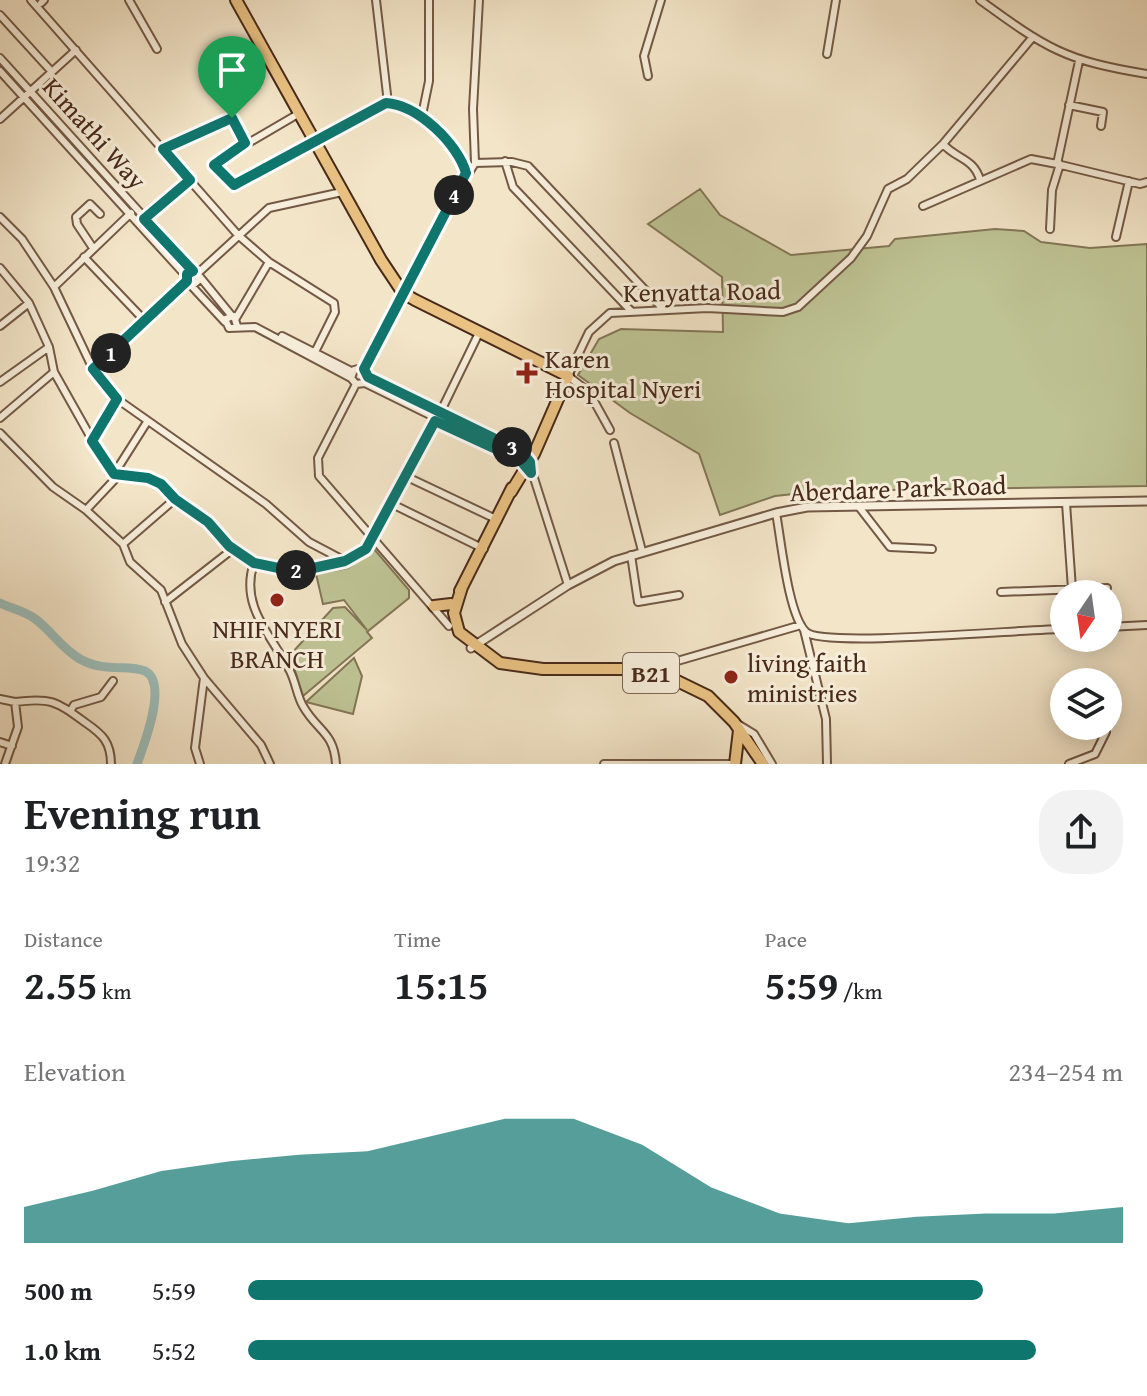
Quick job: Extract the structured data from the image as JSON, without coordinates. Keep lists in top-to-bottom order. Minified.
{"streets":{"highway":["B21"],"street":["Kimathi Way","Kenyatta Road","Aberdare Park Road"]},"crossings":[["Aberdare Park Road","B21"]],"places":{"health":["Karen Hospital Nyeri"],"other":["NHIF NYERI BRANCH","living faith ministries"]},"north":"bottom","page":{"pins":["4","1","3","2"],"heading":["Evening run","19:32"],"stats":[["Distance","2.55 km"],["Time","15:15"],["Pace","5:59 /km"]],"chart":["Elevation","234–254 m"],"list":[{"name":"500 m","note":"5:59"},{"name":"1.0 km","note":"5:52"}]}}
